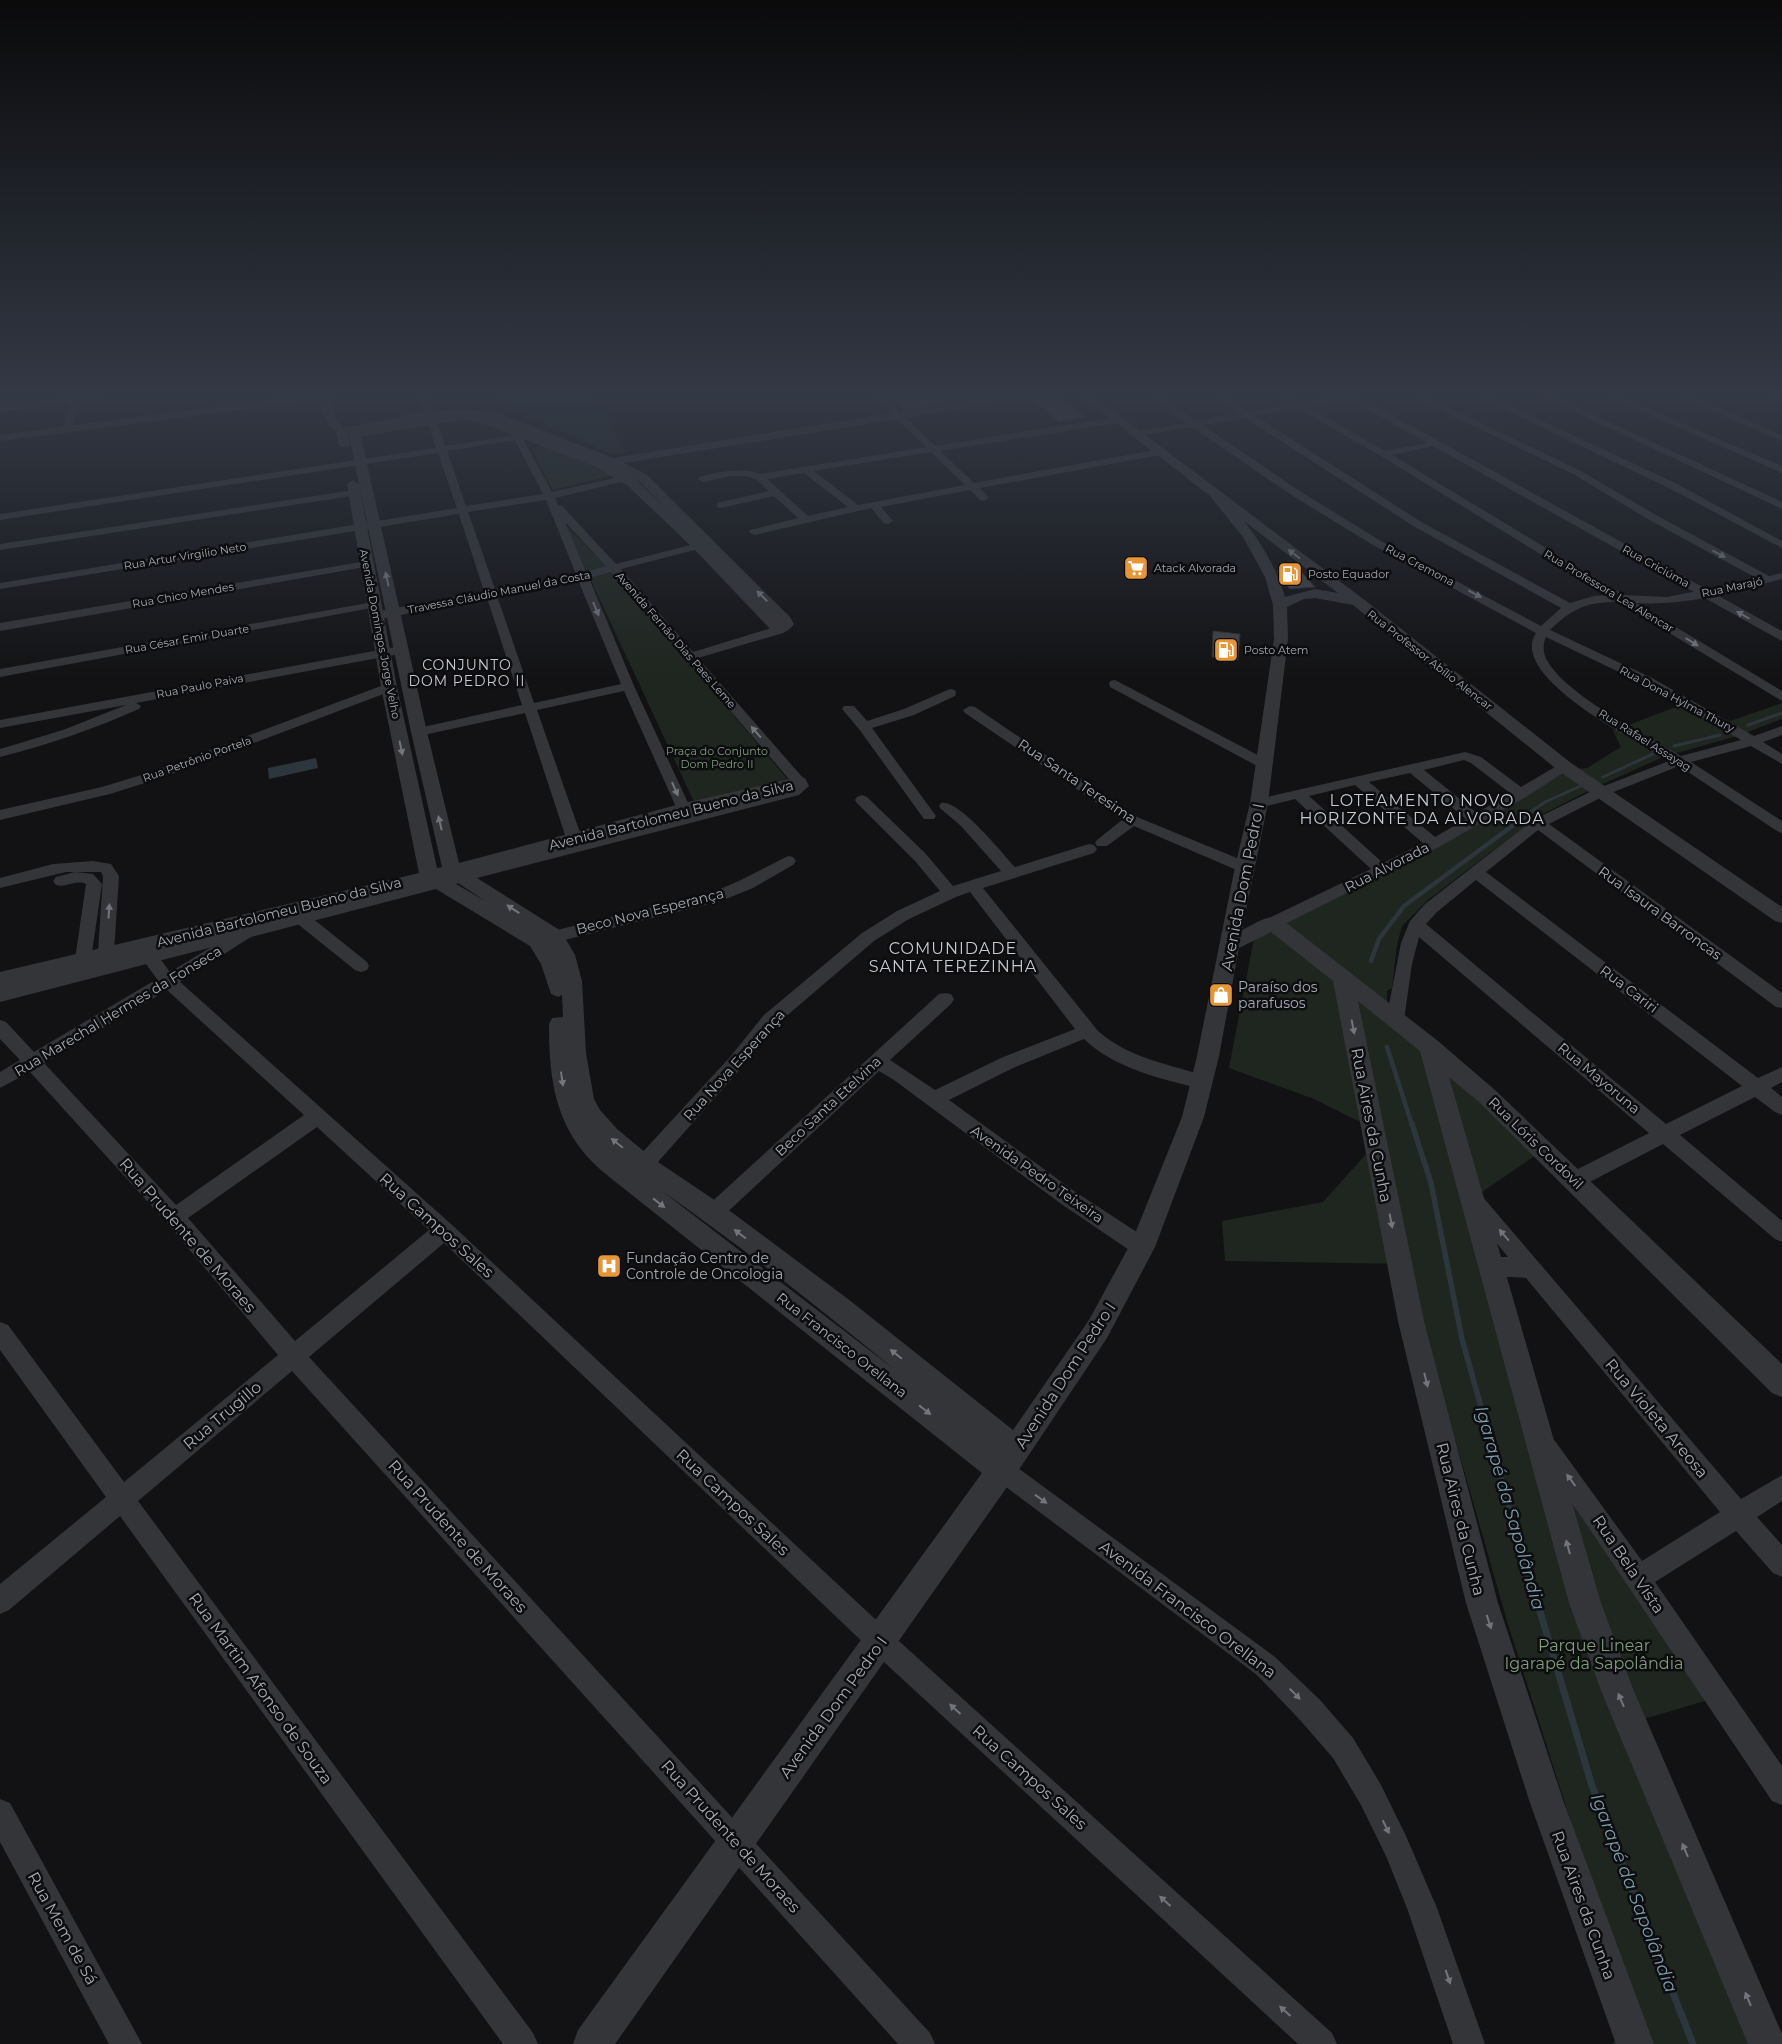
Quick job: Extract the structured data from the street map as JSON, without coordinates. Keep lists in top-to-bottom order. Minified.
{"streets":{"street":["Rua Artur Virgilio Neto","Rua Cremona","Rua Criciúma","Rua Marajó","Rua Professora Lea Alencar","Travessa Cláudio Manuel da Costa","Rua Chico Mendes","Avenida Domingos Jorge Velho","Rua César Emir Duarte","Avenida Fernão Dias Paes Leme","Rua Professor Abílio Alencar","Rua Paulo Paiva","Rua Dona Hylma Thury","Rua Rafael Assayag","Rua Petrônio Portela","Rua Santa Teresima","Avenida Bartolomeu Bueno da Silva","Rua Alvorada","Avenida Dom Pedro I","Beco Nova Esperança","Rua Isaura Barroncas","Rua Cariri","Rua Marechal Hermes da Fonseca","Rua Nova Esperança","Rua Mayoruna","Beco Santa Etelvina","Rua Aires da Cunha","Rua Lóris Cordovil","Avenida Pedro Teixeira","Rua Campos Sales","Rua Prudente de Moraes","Rua Francisco Orellana","Rua Trugillo","Rua Violeta Areosa","Rua Bela Vista","Avenida Francisco Orellana","Rua Martim Afonso de Souza","Rua Mem de Sá"]},"crossings":[["Rua Artur Virgilio Neto","Avenida Domingos Jorge Velho"],["Rua Artur Virgilio Neto","Avenida Fernão Dias Paes Leme"],["Rua Cremona","Rua Marajó"],["Rua Cremona","Rua Dona Hylma Thury"],["Rua Cremona","Rua Rafael Assayag"],["Rua Criciúma","Rua Marajó"],["Rua Marajó","Rua Professora Lea Alencar"],["Rua Marajó","Rua Dona Hylma Thury"],["Rua Marajó","Rua Rafael Assayag"],["Travessa Cláudio Manuel da Costa","Avenida Domingos Jorge Velho"],["Travessa Cláudio Manuel da Costa","Rua César Emir Duarte"],["Travessa Cláudio Manuel da Costa","Avenida Fernão Dias Paes Leme"],["Rua Chico Mendes","Avenida Domingos Jorge Velho"],["Avenida Domingos Jorge Velho","Rua César Emir Duarte"],["Avenida Domingos Jorge Velho","Rua Paulo Paiva"],["Avenida Domingos Jorge Velho","Rua Petrônio Portela"],["Avenida Domingos Jorge Velho","Avenida Bartolomeu Bueno da Silva"],["Avenida Domingos Jorge Velho","Rua Francisco Orellana"],["Avenida Fernão Dias Paes Leme","Avenida Bartolomeu Bueno da Silva"],["Rua Professor Abílio Alencar","Rua Alvorada"],["Rua Dona Hylma Thury","Rua Rafael Assayag"],["Rua Santa Teresima","Avenida Dom Pedro I"],["Rua Santa Teresima","Rua Nova Esperança"],["Avenida Bartolomeu Bueno da Silva","Rua Marechal Hermes da Fonseca"],["Avenida Bartolomeu Bueno da Silva","Rua Campos Sales"],["Avenida Bartolomeu Bueno da Silva","Rua Francisco Orellana"],["Rua Alvorada","Avenida Dom Pedro I"],["Rua Alvorada","Rua Lóris Cordovil"],["Avenida Dom Pedro I","Avenida Pedro Teixeira"],["Avenida Dom Pedro I","Rua Campos Sales"],["Avenida Dom Pedro I","Rua Prudente de Moraes"],["Avenida Dom Pedro I","Rua Francisco Orellana"],["Avenida Dom Pedro I","Avenida Francisco Orellana"],["Beco Nova Esperança","Rua Francisco Orellana"],["Rua Marechal Hermes da Fonseca","Rua Campos Sales"],["Rua Marechal Hermes da Fonseca","Rua Prudente de Moraes"],["Rua Nova Esperança","Rua Francisco Orellana"],["Beco Santa Etelvina","Avenida Pedro Teixeira"],["Beco Santa Etelvina","Rua Francisco Orellana"],["Rua Aires da Cunha","Rua Lóris Cordovil"],["Rua Campos Sales","Rua Trugillo"],["Rua Prudente de Moraes","Rua Trugillo"],["Rua Francisco Orellana","Avenida Francisco Orellana"],["Rua Trugillo","Rua Martim Afonso de Souza"]],"one_way":["Rua Campos Sales","Avenida Francisco Orellana"],"districts":["CONJUNTO DOM PEDRO II","LOTEAMENTO NOVO HORIZONTE DA ALVORADA","COMUNIDADE SANTA TEREZINHA"],"water":["Igarapé da Sapolândia"],"parks":["Praça do Conjunto Dom Pedro II","Parque Linear Igarapé da Sapolândia"],"places":{"supermarket":["Atack Alvorada"],"fuel station":["Posto Equador","Posto Atem"],"shop":["Paraíso dos parafusos"],"hospital":["Fundação Centro de Controle de Oncologia"]}}
